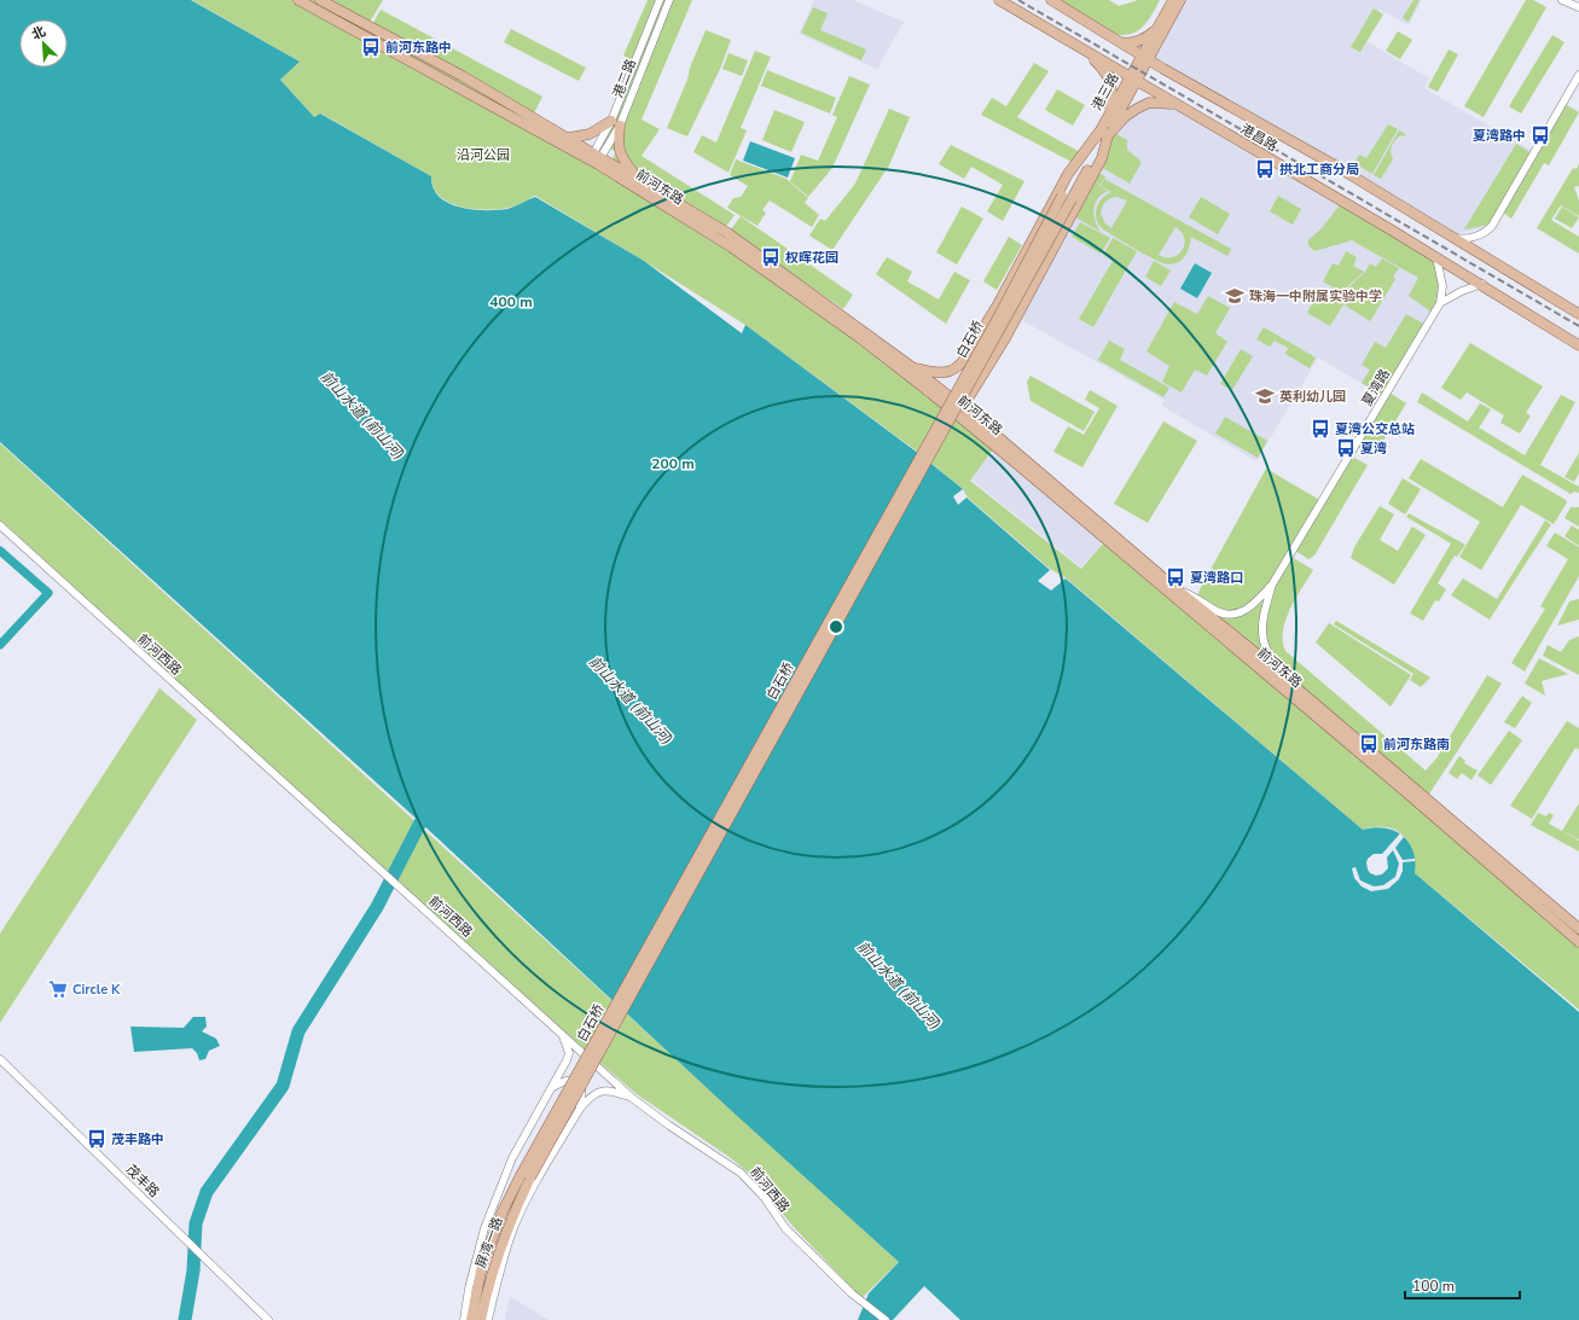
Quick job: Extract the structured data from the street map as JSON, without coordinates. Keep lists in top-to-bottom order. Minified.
{"streets":{"main road":["港三路","港昌路","前河东路","白石桥","屏湾一路"],"street":["港二路","夏湾路","前河西路","茂丰路"]},"crossings":[["港二路","前河东路"],["港三路","港昌路"],["白石桥","屏湾一路"]],"water":["前山水道 (前山河)"],"parks":["沿河公园"],"places":{"bus stop":["前河东路中","夏湾路中","拱北工商分局","权晖花园","夏湾公交总站","夏湾","夏湾路口","前河东路南","茂丰路中"],"school or university":["珠海一中附属实验中学","英利幼儿园"],"supermarket":["Circle K"]},"scale_bar":"100 m","north":"top left","rings":["400 m","200 m"]}
